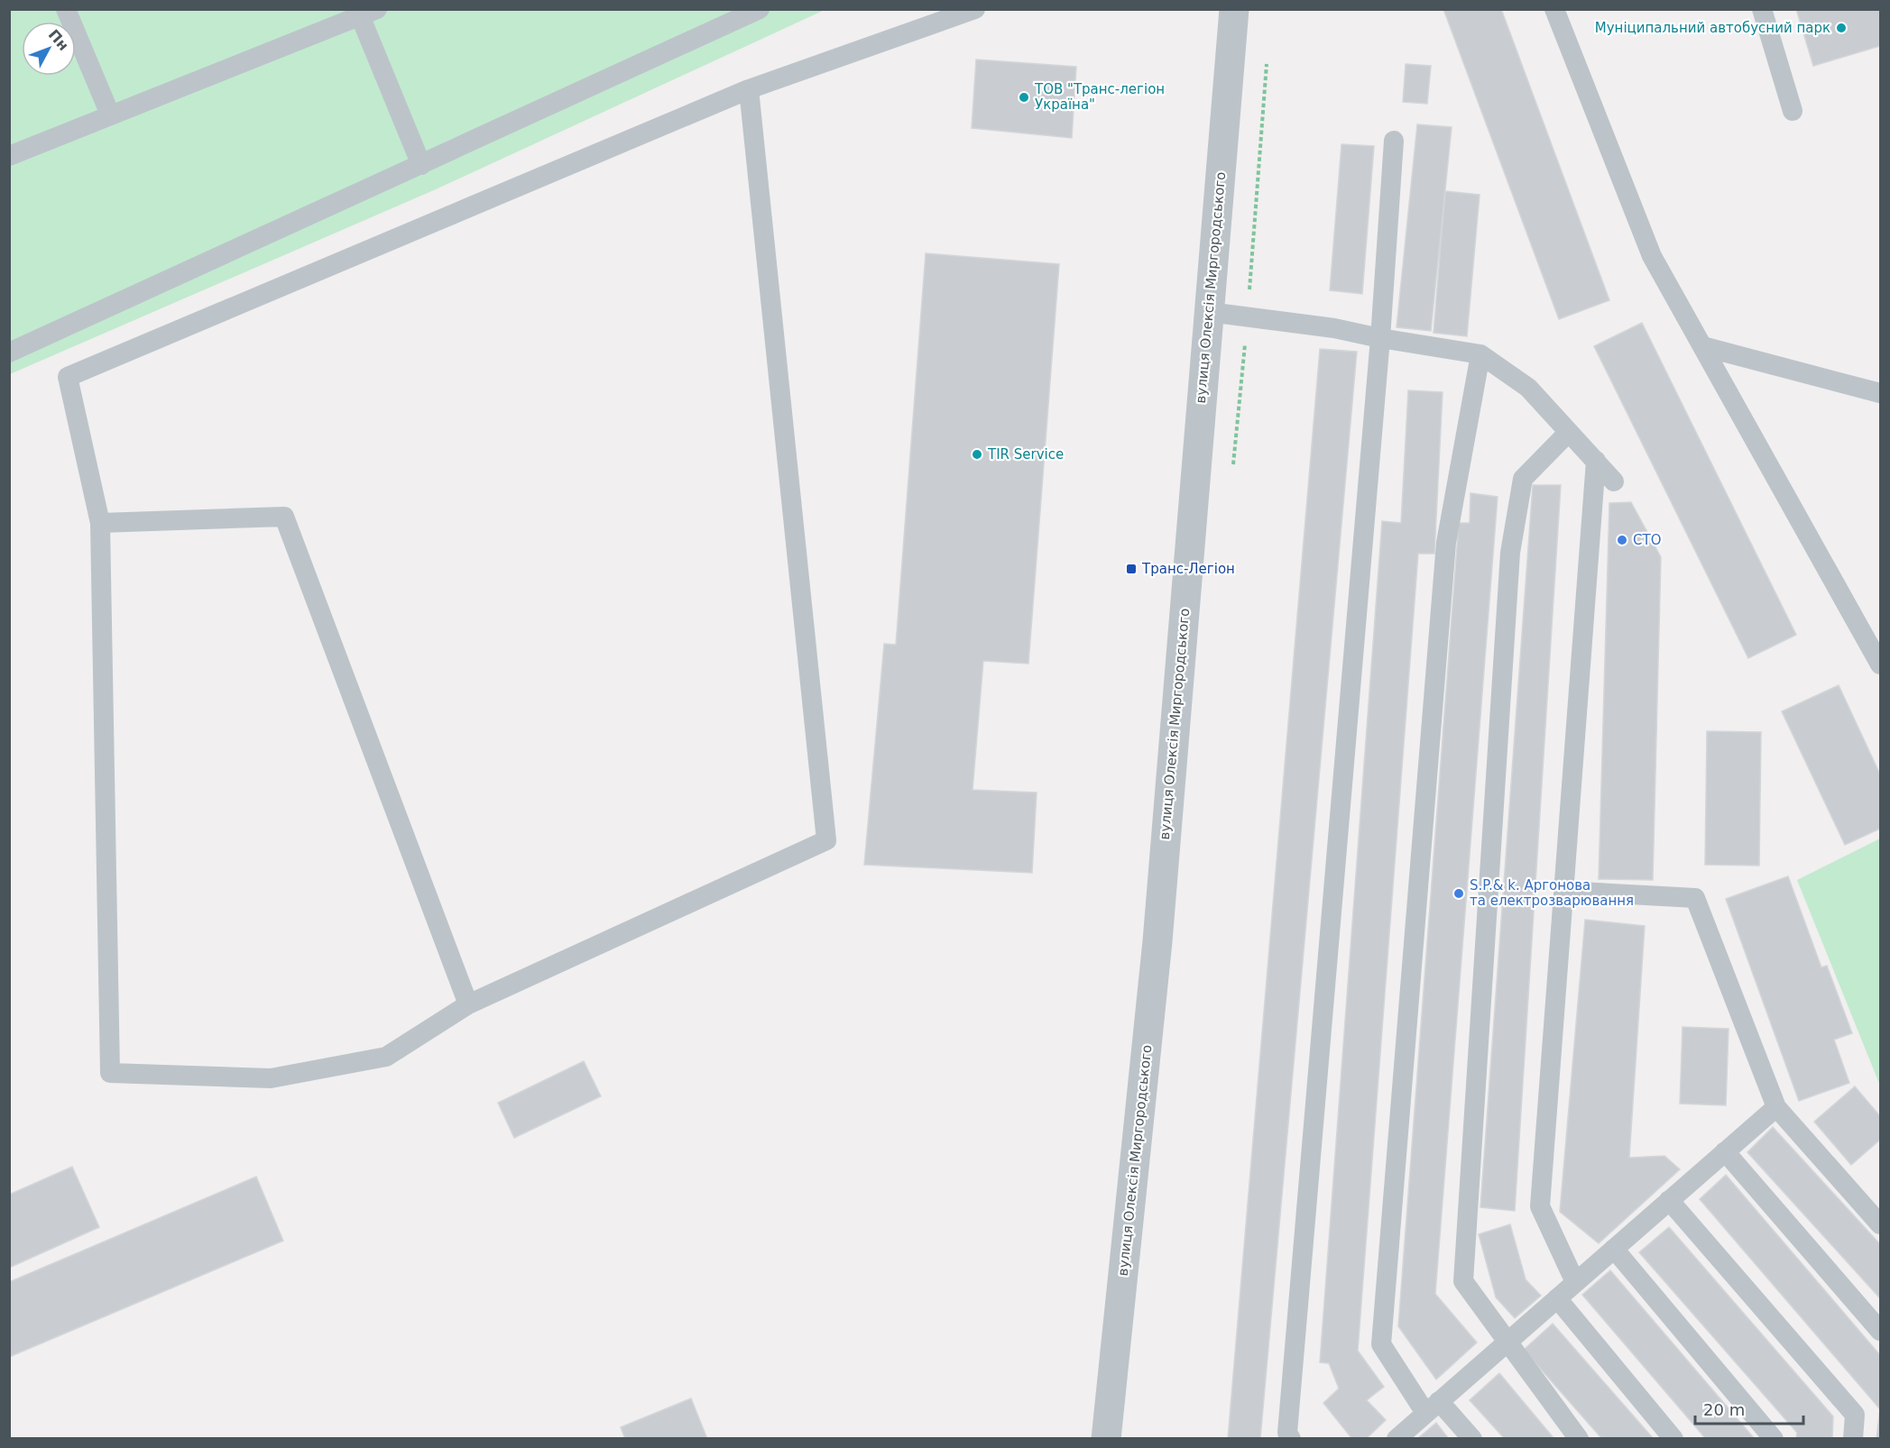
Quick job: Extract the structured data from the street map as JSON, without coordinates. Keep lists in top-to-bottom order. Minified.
{"streets":{"street":["вулиця Олексія Миргородського"]},"places":{"other":["Муніципальний автобусний парк","ТОВ \"Транс-легіон Україна\"","TIR Service","СТО","S.P.& k. Аргонова та електрозварювання"],"transit":["Транс-Легіон"]},"scale_bar":"20 m","north":"top right"}
